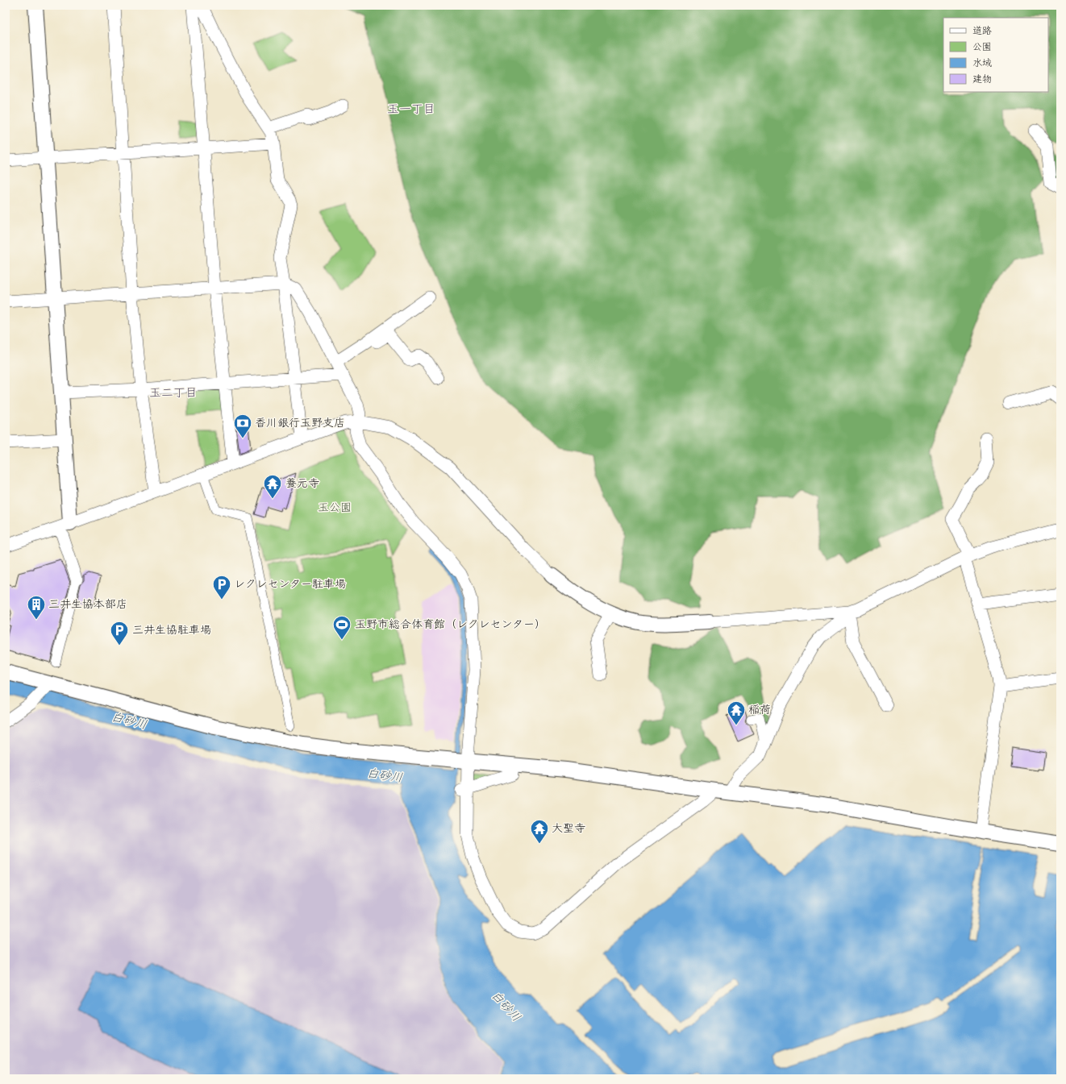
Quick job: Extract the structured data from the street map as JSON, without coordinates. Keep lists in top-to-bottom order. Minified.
{"districts":["玉一丁目","玉二丁目"],"water":["白砂川"],"parks":["玉公園"],"places":{"bank":["香川銀行玉野支店"],"temple":["養元寺","稲荷","大聖寺"],"parking":["レクレセンター駐車場","三井生協駐車場"],"building":["三井生協本部店"],"sports":["玉野市総合体育館（レクレセンター）"]},"legend":["道路","公園","水域","建物"]}
